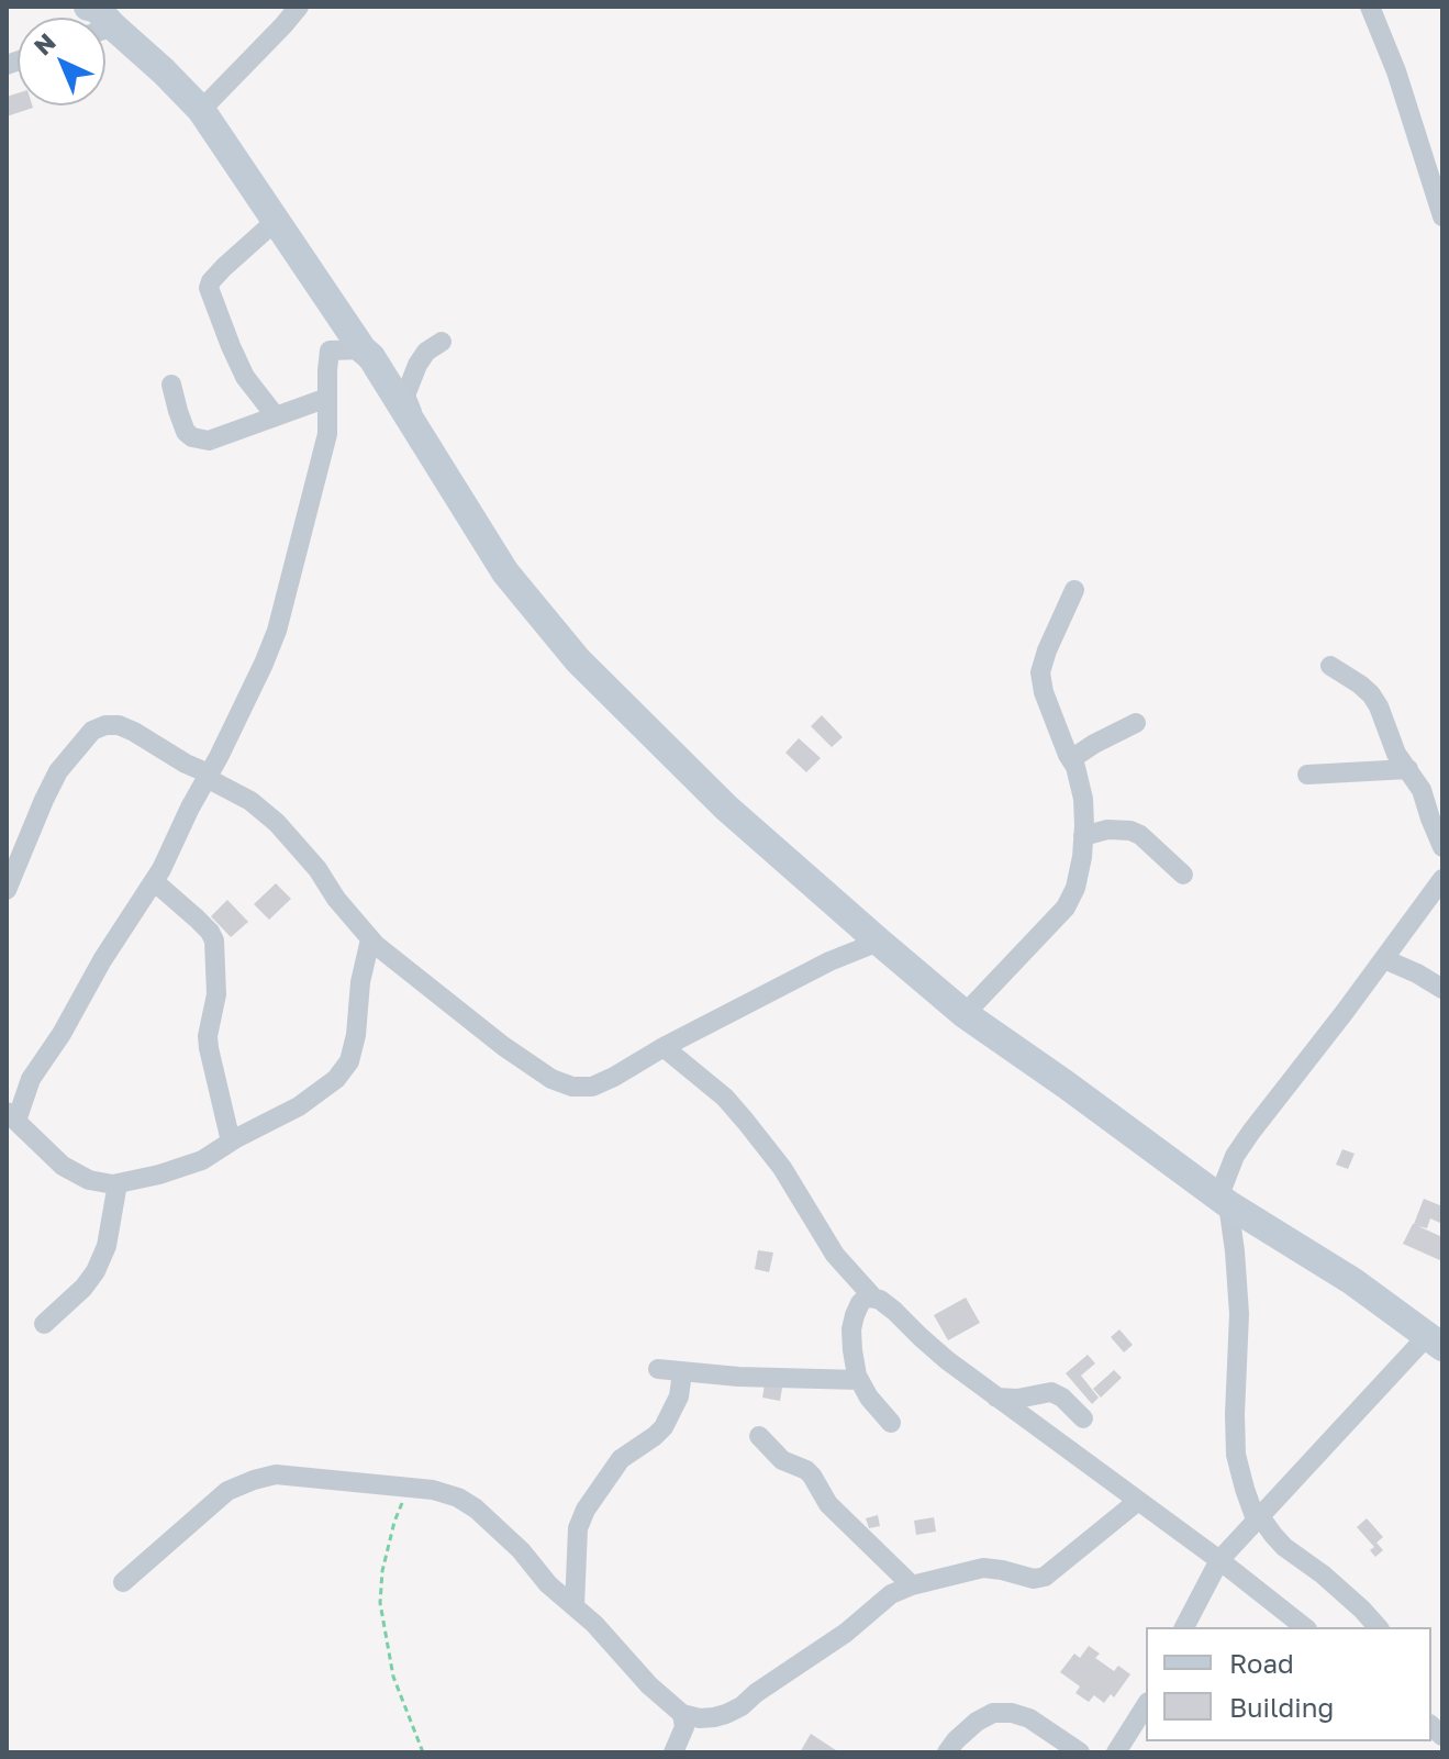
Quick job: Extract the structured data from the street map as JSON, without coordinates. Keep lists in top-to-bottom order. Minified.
{"legend":["Road","Building"],"north":"top left"}
